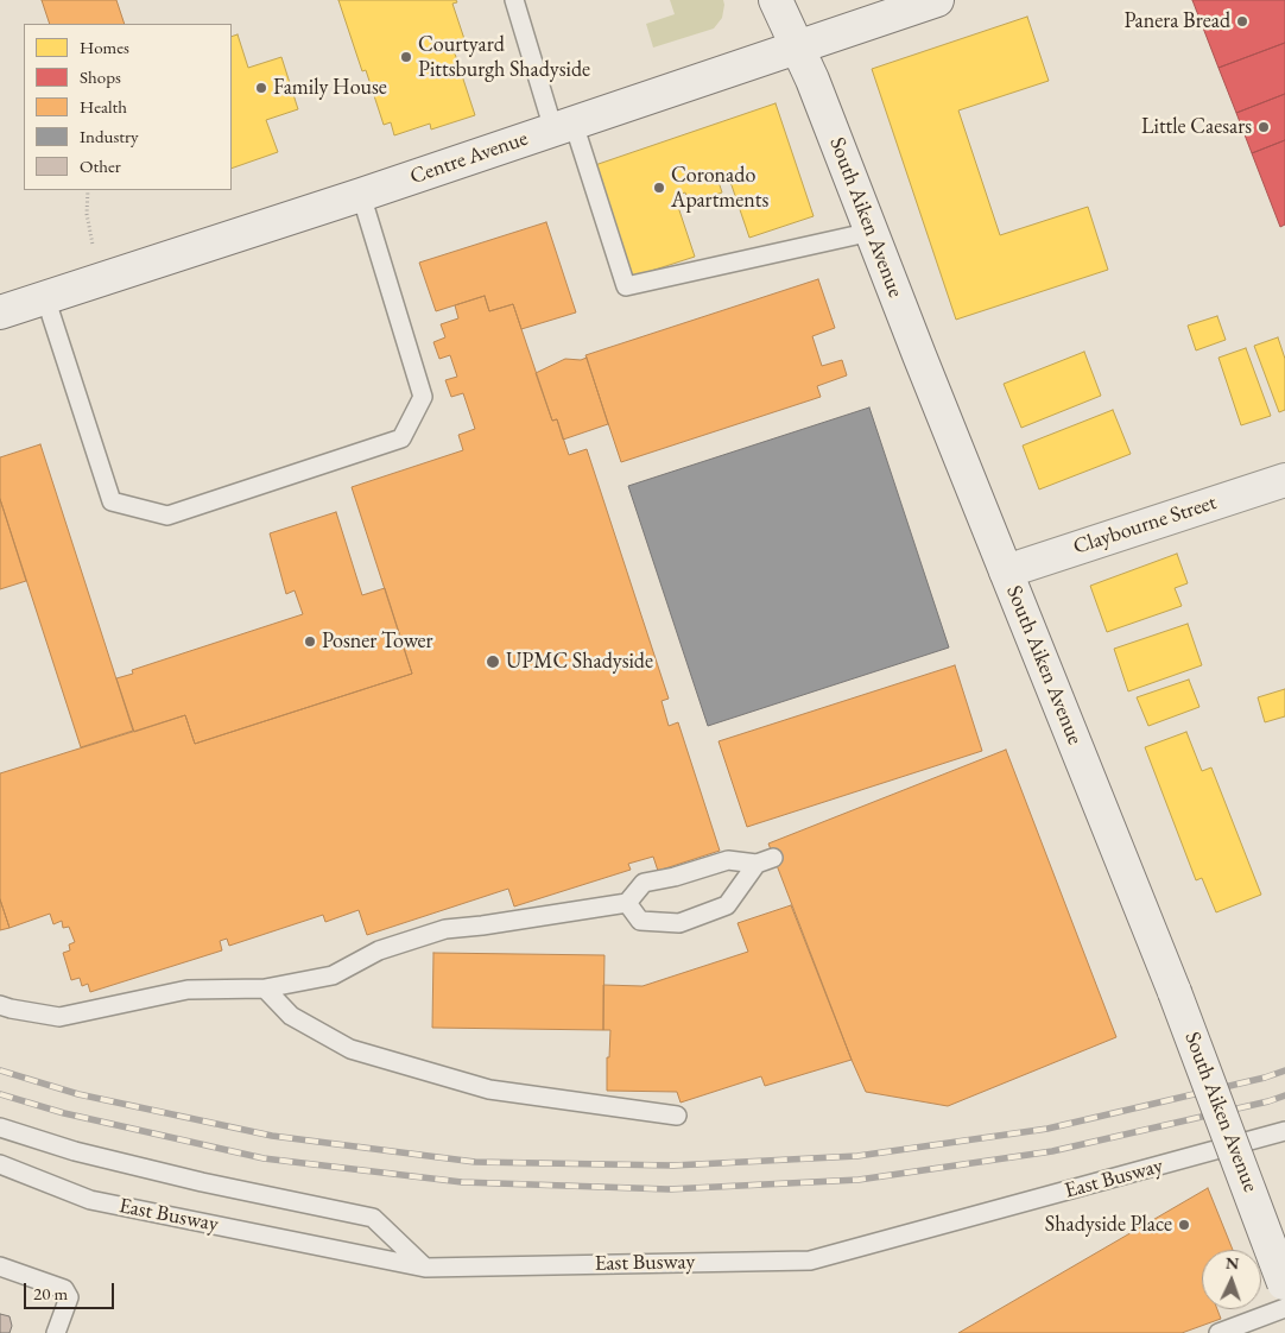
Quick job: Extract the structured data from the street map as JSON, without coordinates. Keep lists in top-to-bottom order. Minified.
{"streets":{"main road":["Centre Avenue","South Aiken Avenue","Claybourne Street"],"lane":["East Busway"]},"crossings":[["Centre Avenue","South Aiken Avenue"],["South Aiken Avenue","Claybourne Street"]],"places":["Panera Bread","Courtyard Pittsburgh Shadyside","Family House","Little Caesars","Coronado Apartments","Posner Tower","UPMC Shadyside","Shadyside Place"],"legend":["Homes","Shops","Health","Industry","Other"],"scale_bar":"20 m","north":"top"}
